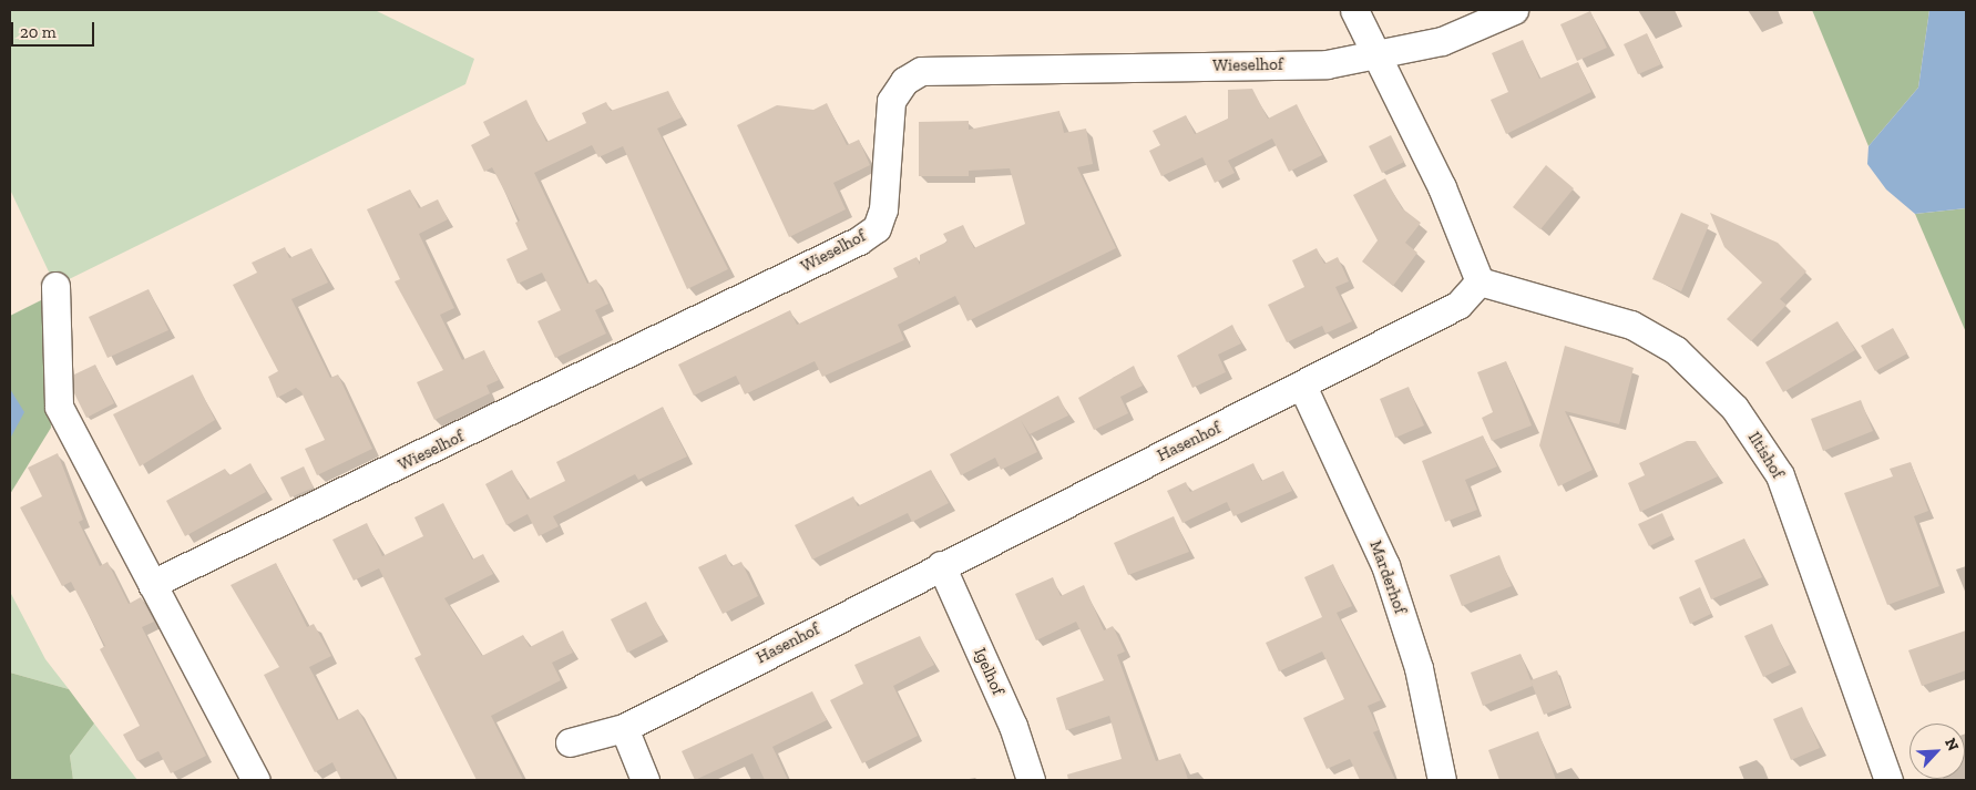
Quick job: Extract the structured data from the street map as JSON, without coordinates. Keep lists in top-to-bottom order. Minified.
{"streets":{"street":["Wieselhof","Hasenhof","Iltishof","Marderhof","Igelhof"]},"crossings":[["Hasenhof","Iltishof"],["Hasenhof","Marderhof"],["Hasenhof","Igelhof"]],"scale_bar":"20 m","north":"top right"}
